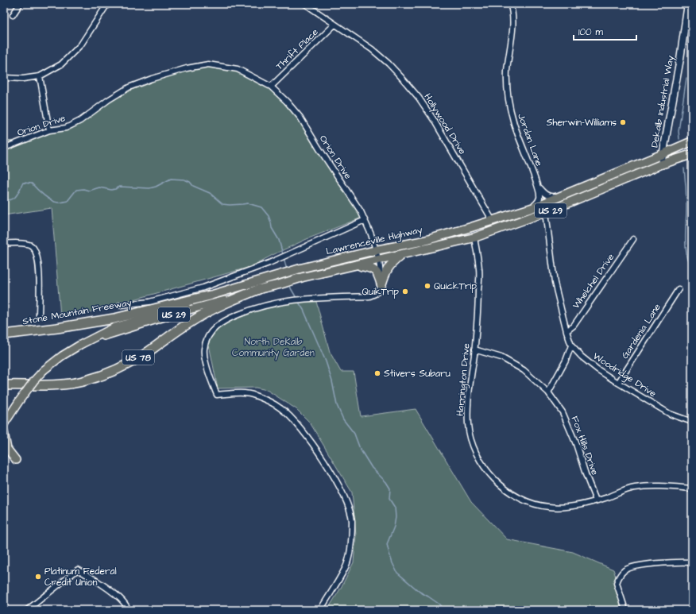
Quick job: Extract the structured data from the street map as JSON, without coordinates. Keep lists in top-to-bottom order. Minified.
{"streets":{"highway":["US 29","Lawrenceville Highway","Stone Mountain Freeway","US 78"],"main road":["Dekalb Industrial Way"],"street":["Thrift Place","Hollywood Drive","Orion Drive","Jordan Lane","Whelchel Drive","Gardenia Lane","Woodridge Drive","Harrington Drive","Fox Hills Drive"]},"crossings":[["Thrift Place","Hollywood Drive"],["Thrift Place","Orion Drive"],["Dekalb Industrial Way","US 29"],["Dekalb Industrial Way","Lawrenceville Highway"],["Hollywood Drive","Lawrenceville Highway"],["Orion Drive","Lawrenceville Highway"],["Jordan Lane","Lawrenceville Highway"],["US 29","Lawrenceville Highway"],["Lawrenceville Highway","Stone Mountain Freeway"],["Lawrenceville Highway","US 78"],["Lawrenceville Highway","Woodridge Drive"],["Lawrenceville Highway","Harrington Drive"],["Whelchel Drive","Woodridge Drive"],["Gardenia Lane","Woodridge Drive"],["Harrington Drive","Fox Hills Drive"]],"parks":["North DeKalb Community Garden"],"places":["Sherwin-Williams","QuickTrip","QuikTrip","Stivers Subaru","Platinum Federal Credit Union"],"scale_bar":"100 m"}
